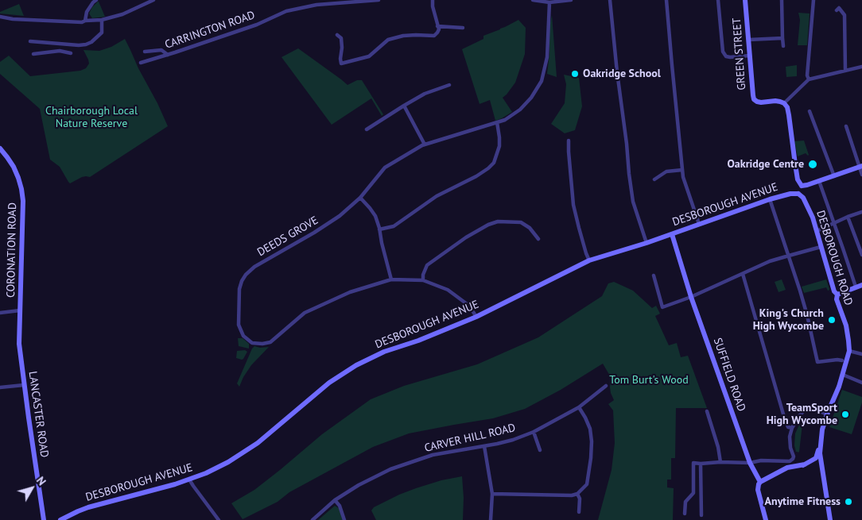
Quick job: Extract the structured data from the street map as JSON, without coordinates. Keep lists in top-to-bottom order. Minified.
{"streets":{"street":["CARRINGTON ROAD","GREEN STREET","DESBOROUGH AVENUE","DEEDS GROVE","CORONATION ROAD","DESBOROUGH ROAD","SUFFIELD ROAD","LANCASTER ROAD","CARVER HILL ROAD"]},"crossings":[["DESBOROUGH AVENUE","DEEDS GROVE"],["DESBOROUGH AVENUE","DESBOROUGH ROAD"],["DESBOROUGH AVENUE","SUFFIELD ROAD"],["CORONATION ROAD","LANCASTER ROAD"]],"parks":["Chairborough Local Nature Reserve","Tom Burt's Wood"],"places":["Oakridge School","Oakridge Centre","King's Church High Wycombe","TeamSport High Wycombe","Anytime Fitness"],"north":"top right"}
